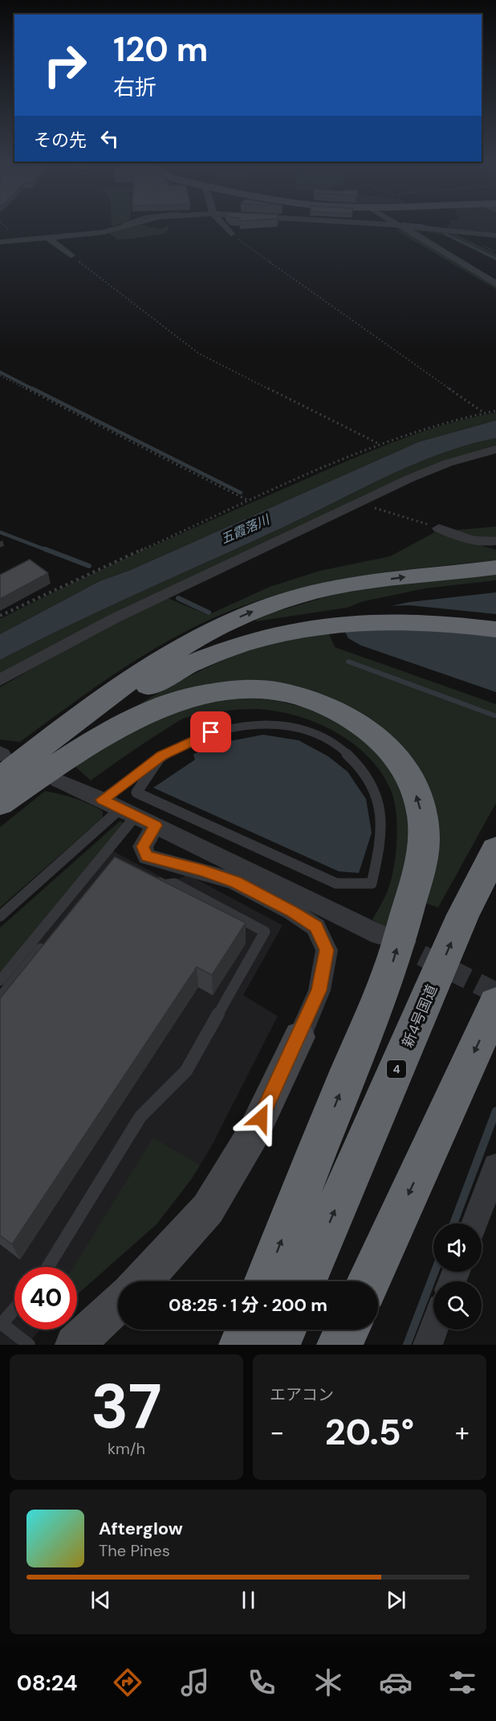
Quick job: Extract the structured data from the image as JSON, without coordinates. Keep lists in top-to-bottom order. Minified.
{"streets":{"highway":["新4号国道","4"]},"water":["五霞落川"],"page":{"turn":["120 m","右折"],"then":"その先","limit":"40","trip":"08:25 · 1 分 · 200 m","tile":[["37","km/h"],"エアコン"],"heat":["−","20.5°","+"],"song":["Afterglow","The Pines"],"tabs":"08:24"}}
